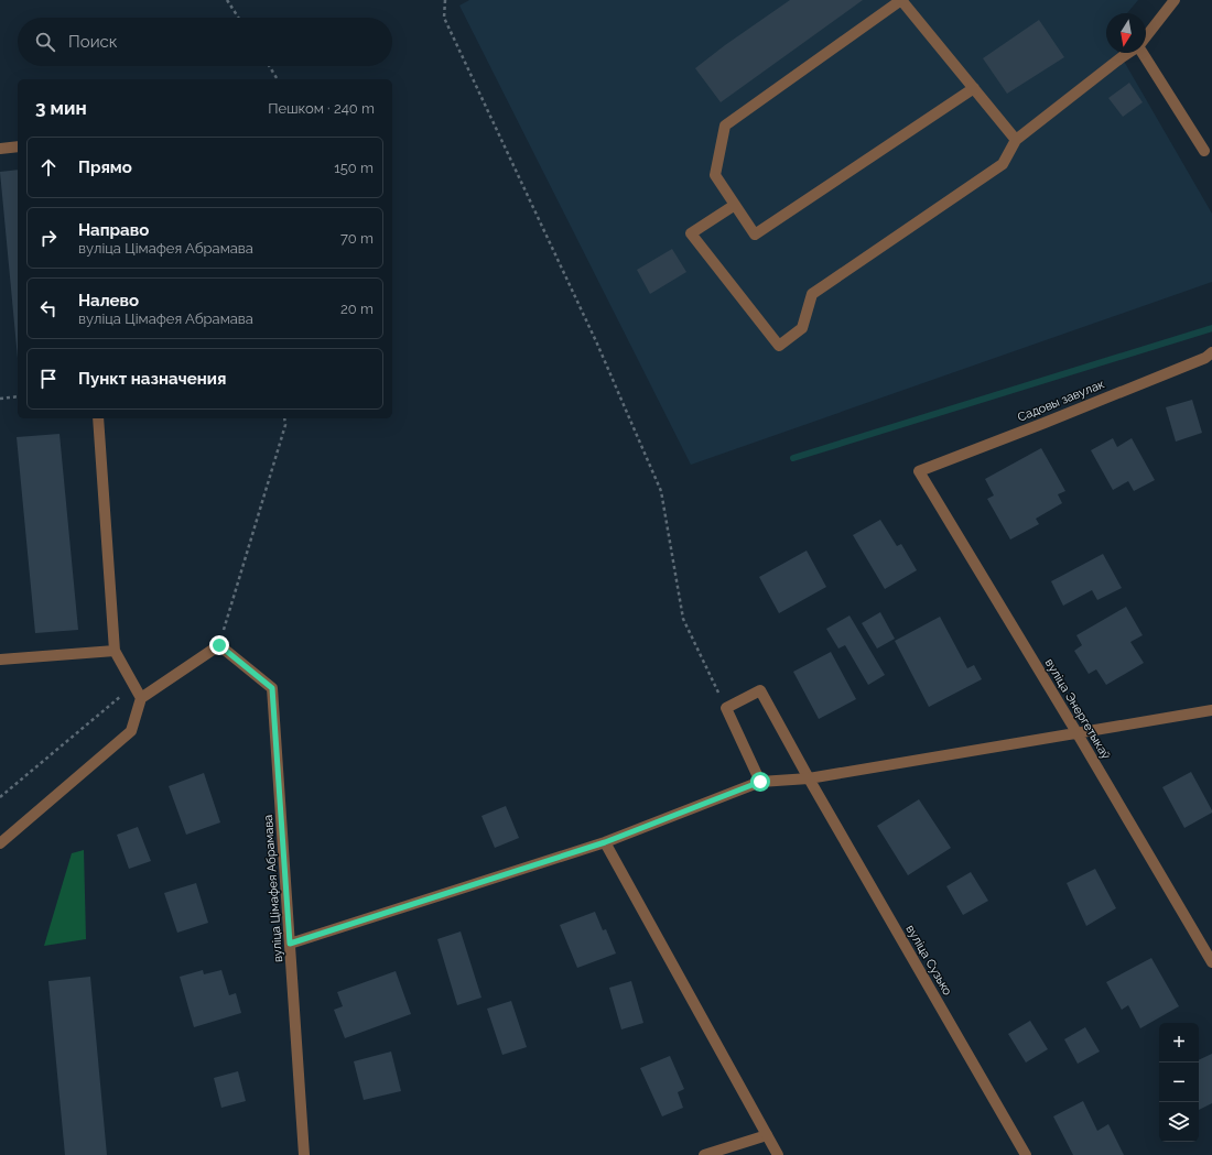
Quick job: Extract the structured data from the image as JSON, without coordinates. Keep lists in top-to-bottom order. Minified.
{"streets":{"street":["Садовы завулак","вуліца Энергетыкаў","вуліца Цімафея Абрамава","вуліца Сузько"]},"crossings":[["Садовы завулак","вуліца Энергетыкаў"]],"north":"bottom","page":{"search":"Поиск","heading":["3 мин","Пешком · 240 m"],"list":[["Прямо","150 m"],["Направо","вуліца Цімафея Абрамава","70 m"],["Налево","вуліца Цімафея Абрамава","20 m"],"Пункт назначения"],"map_buttons":["+","−"]}}
